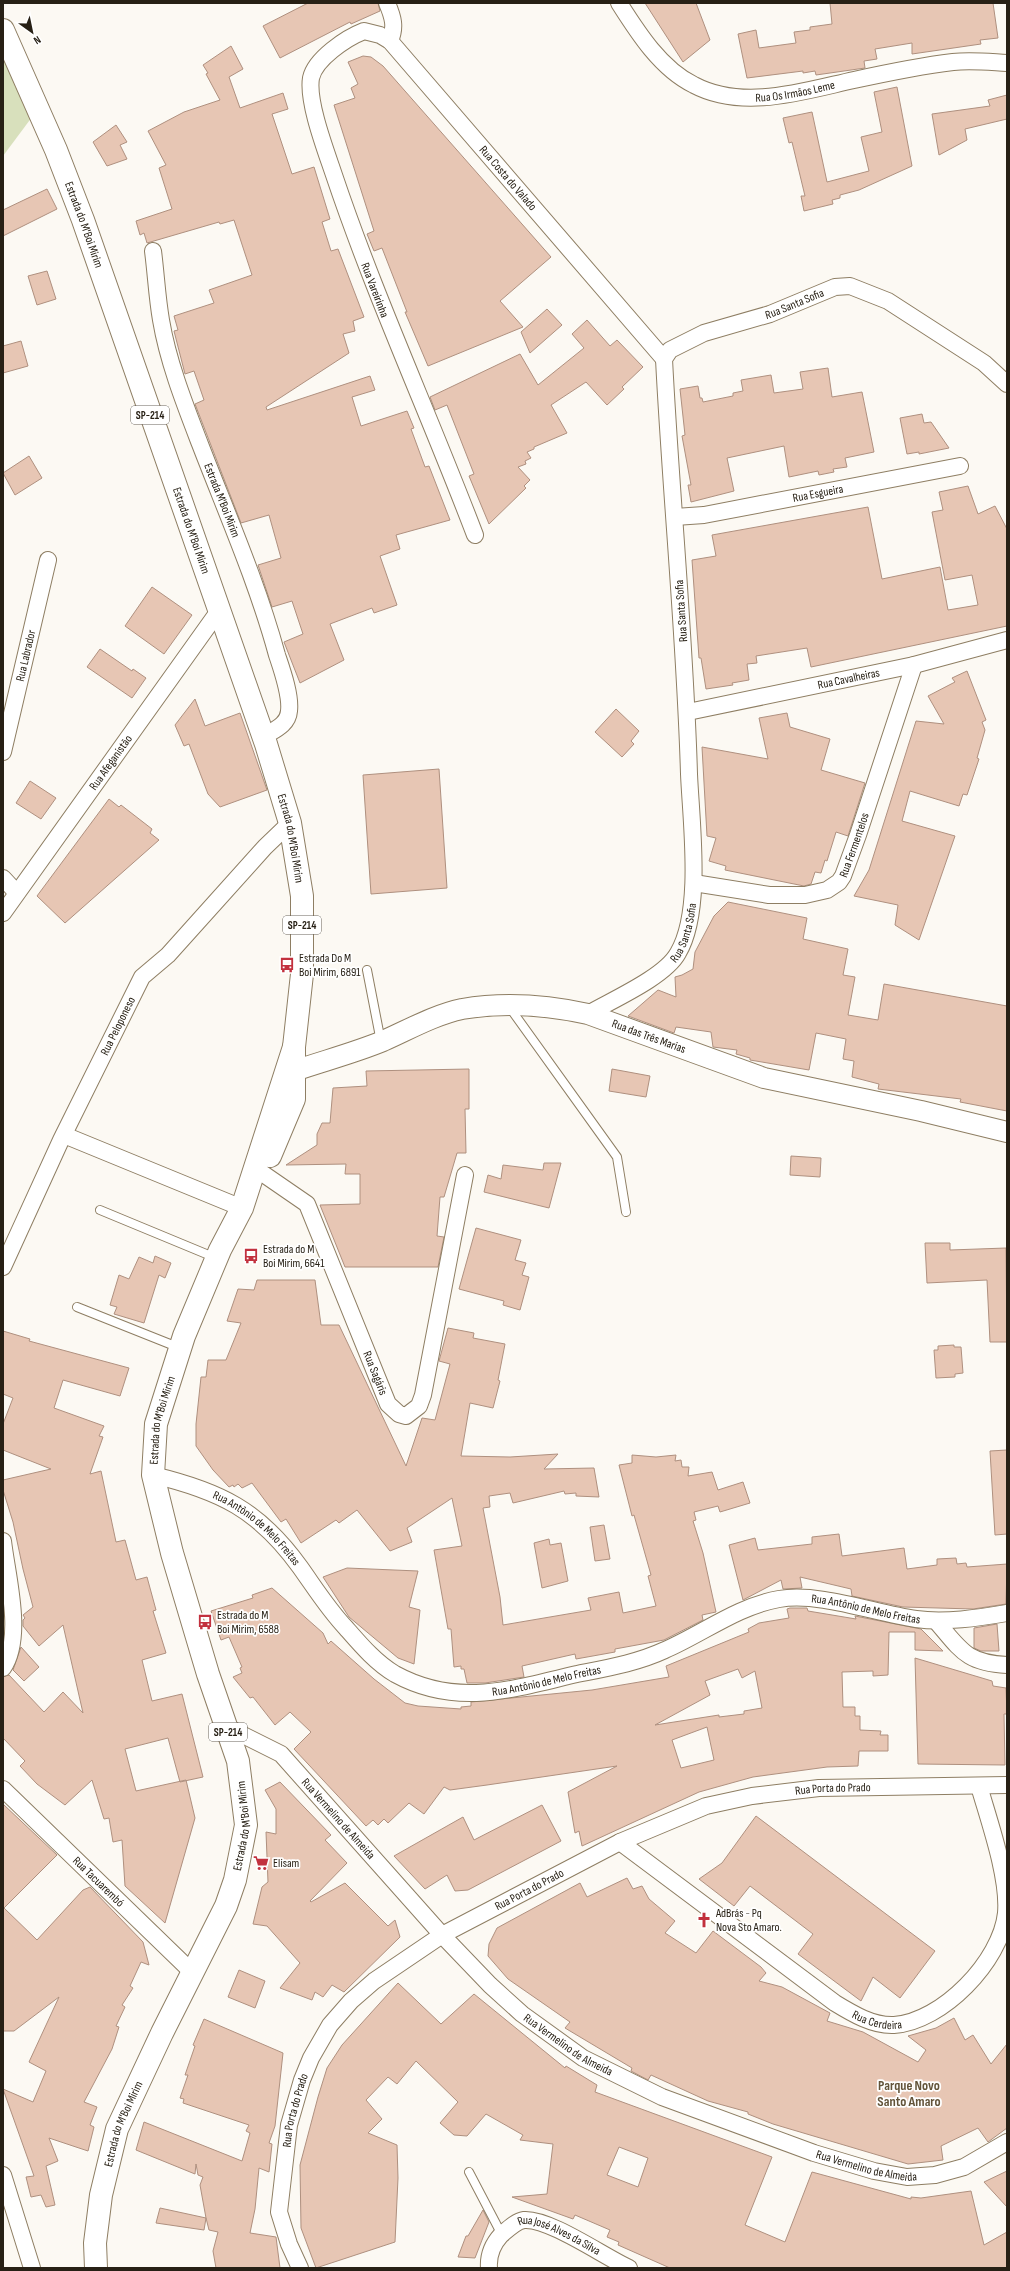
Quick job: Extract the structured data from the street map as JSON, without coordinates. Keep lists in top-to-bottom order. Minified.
{"streets":{"main road":["Estrada do M'Boi Mirim","SP-214"],"street":["Rua Os Irmãos Leme","Rua Costa do Valado","Rua Vareirinha","Rua Santa Sofia","Rua Esgueira","Estrada M'Boi Mirim","Rua Labrador","Rua Cavalheiras","Rua Afeganistão","Rua Fermentelos","Rua Peloponeso","Rua das Três Marias","Rua Sagáris","Rua Antônio de Melo Freitas","Rua Porta do Prado","Rua Vermelino de Almeida","Rua Tacuarembó","Rua Cerdeira","Rua José Alves da Silva"]},"crossings":[["Rua Costa do Valado","Rua Vareirinha"],["Rua Costa do Valado","Rua Santa Sofia"],["Estrada do M'Boi Mirim","Estrada M'Boi Mirim"],["Estrada do M'Boi Mirim","Rua Afeganistão"],["Estrada do M'Boi Mirim","Rua Peloponeso"],["Estrada do M'Boi Mirim","Rua das Três Marias"],["Estrada do M'Boi Mirim","Rua Sagáris"],["Estrada do M'Boi Mirim","Rua Antônio de Melo Freitas"],["Estrada do M'Boi Mirim","Rua Vermelino de Almeida"],["Estrada do M'Boi Mirim","Rua Tacuarembó"],["Rua Santa Sofia","Rua Esgueira"],["Rua Santa Sofia","Rua Cavalheiras"],["Rua Santa Sofia","Rua Fermentelos"],["Rua Santa Sofia","Rua das Três Marias"],["Rua Cavalheiras","Rua Fermentelos"],["Rua Porta do Prado","Rua Vermelino de Almeida"],["Rua Porta do Prado","Rua Cerdeira"]],"districts":["Parque Novo Santo Amaro"],"places":{"bus stop":["Estrada Do M Boi Mirim, 6891","Estrada do M Boi Mirim, 6641","Estrada do M Boi Mirim, 6588"],"supermarket":["Elisam"],"church":["AdBrás - Pq Nova Sto Amaro."]},"north":"bottom right"}
